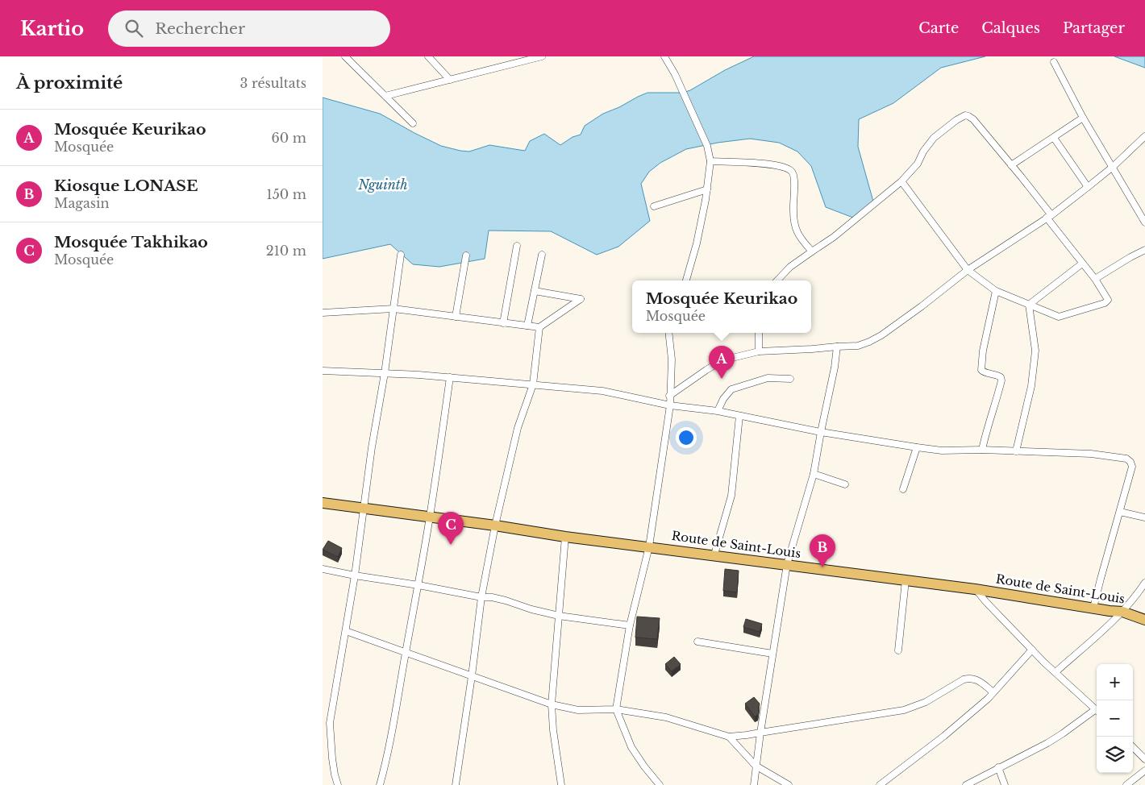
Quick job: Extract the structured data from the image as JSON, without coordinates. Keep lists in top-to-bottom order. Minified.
{"streets":{"main road":["Route de Saint-Louis"]},"water":["Nguinth"],"page":{"header":"Kartio","search":"Rechercher","nav":["Carte","Calques","Partager"],"heading":["À proximité","3 résultats"],"list":[{"mark":"A","name":"Mosquée Keurikao","note":"Mosquée","value":"60 m"},{"mark":"B","name":"Kiosque LONASE","note":"Magasin","value":"150 m"},{"mark":"C","name":"Mosquée Takhikao","note":"Mosquée","value":"210 m"}],"popup":["Mosquée Keurikao","Mosquée"],"pins":["A","C","B"],"map_buttons":["+","−"]}}
